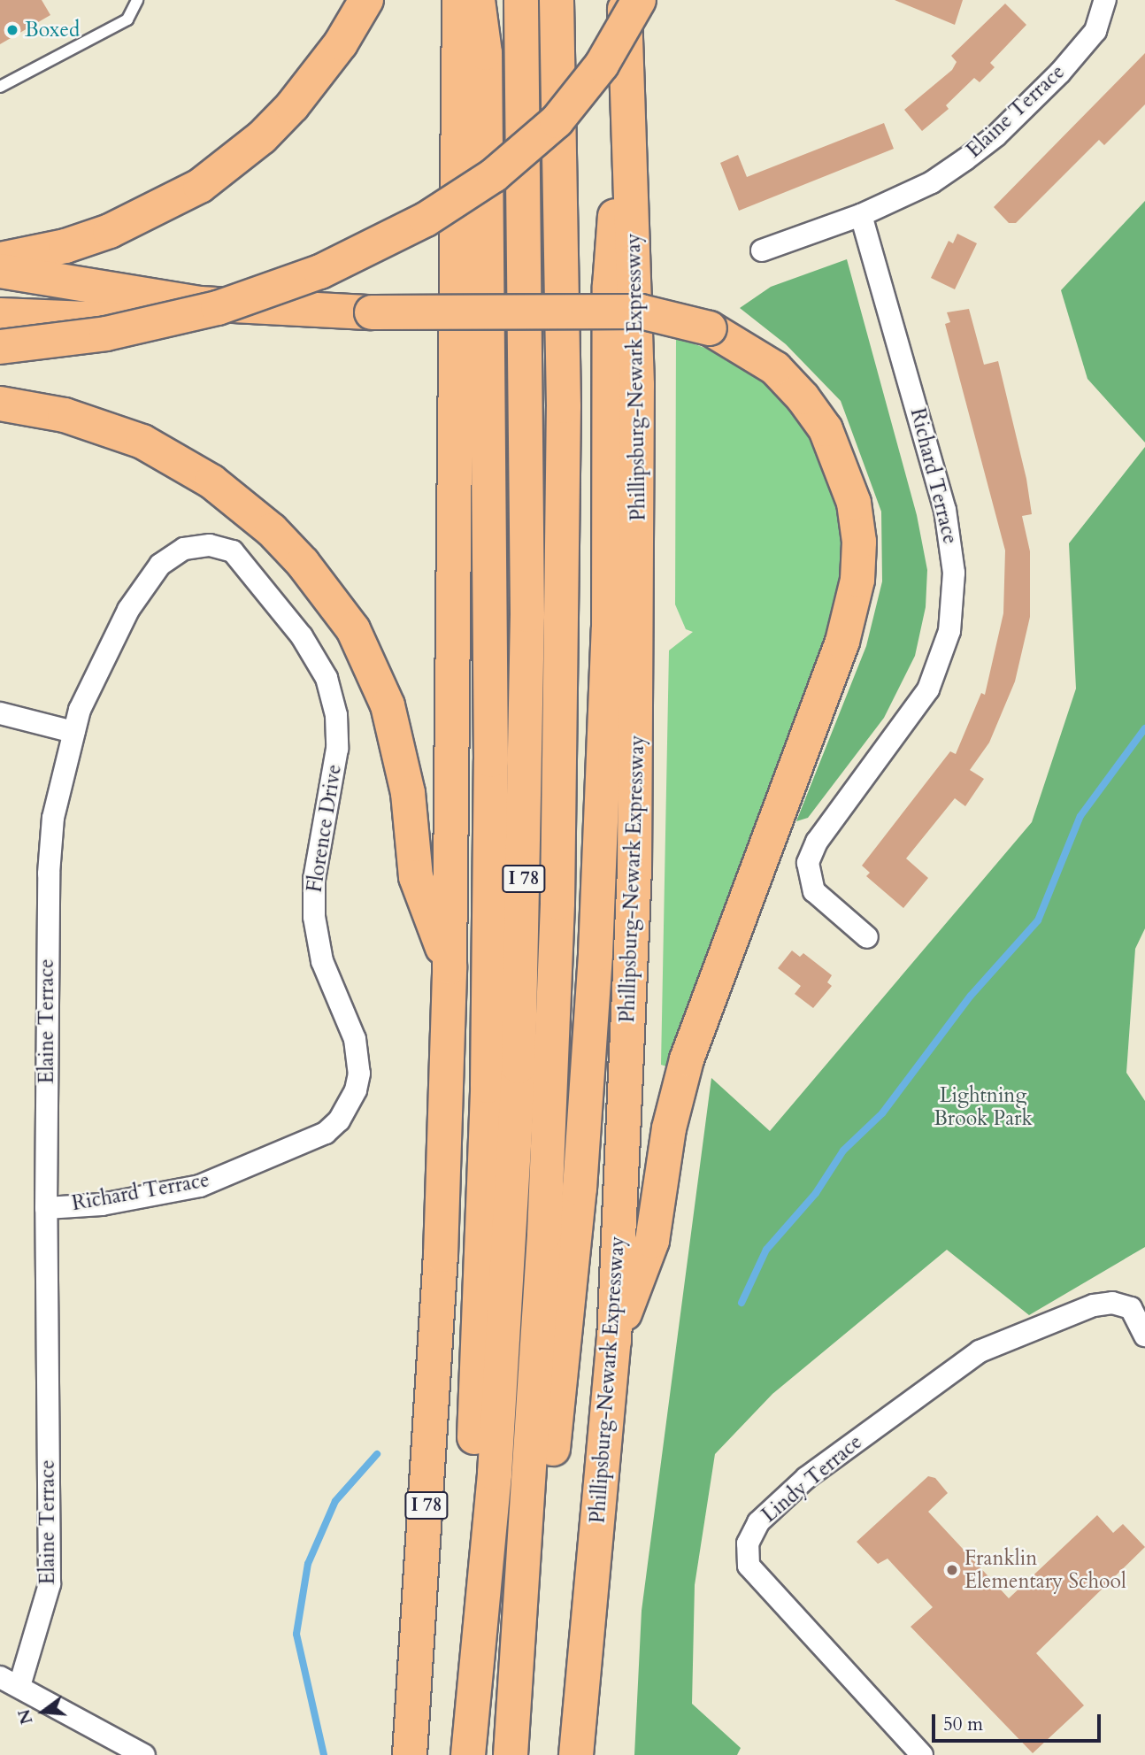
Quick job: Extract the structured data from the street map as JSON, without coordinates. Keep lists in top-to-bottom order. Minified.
{"streets":{"highway":["Phillipsburg-Newark Expressway","I 78"],"street":["Elaine Terrace","Richard Terrace","Florence Drive","Lindy Terrace"]},"crossings":[["Elaine Terrace","Richard Terrace"],["Elaine Terrace","Florence Drive"],["Richard Terrace","Florence Drive"]],"parks":["Lightning Brook Park"],"places":["Boxed","Franklin Elementary School"],"scale_bar":"50 m","north":"left"}
